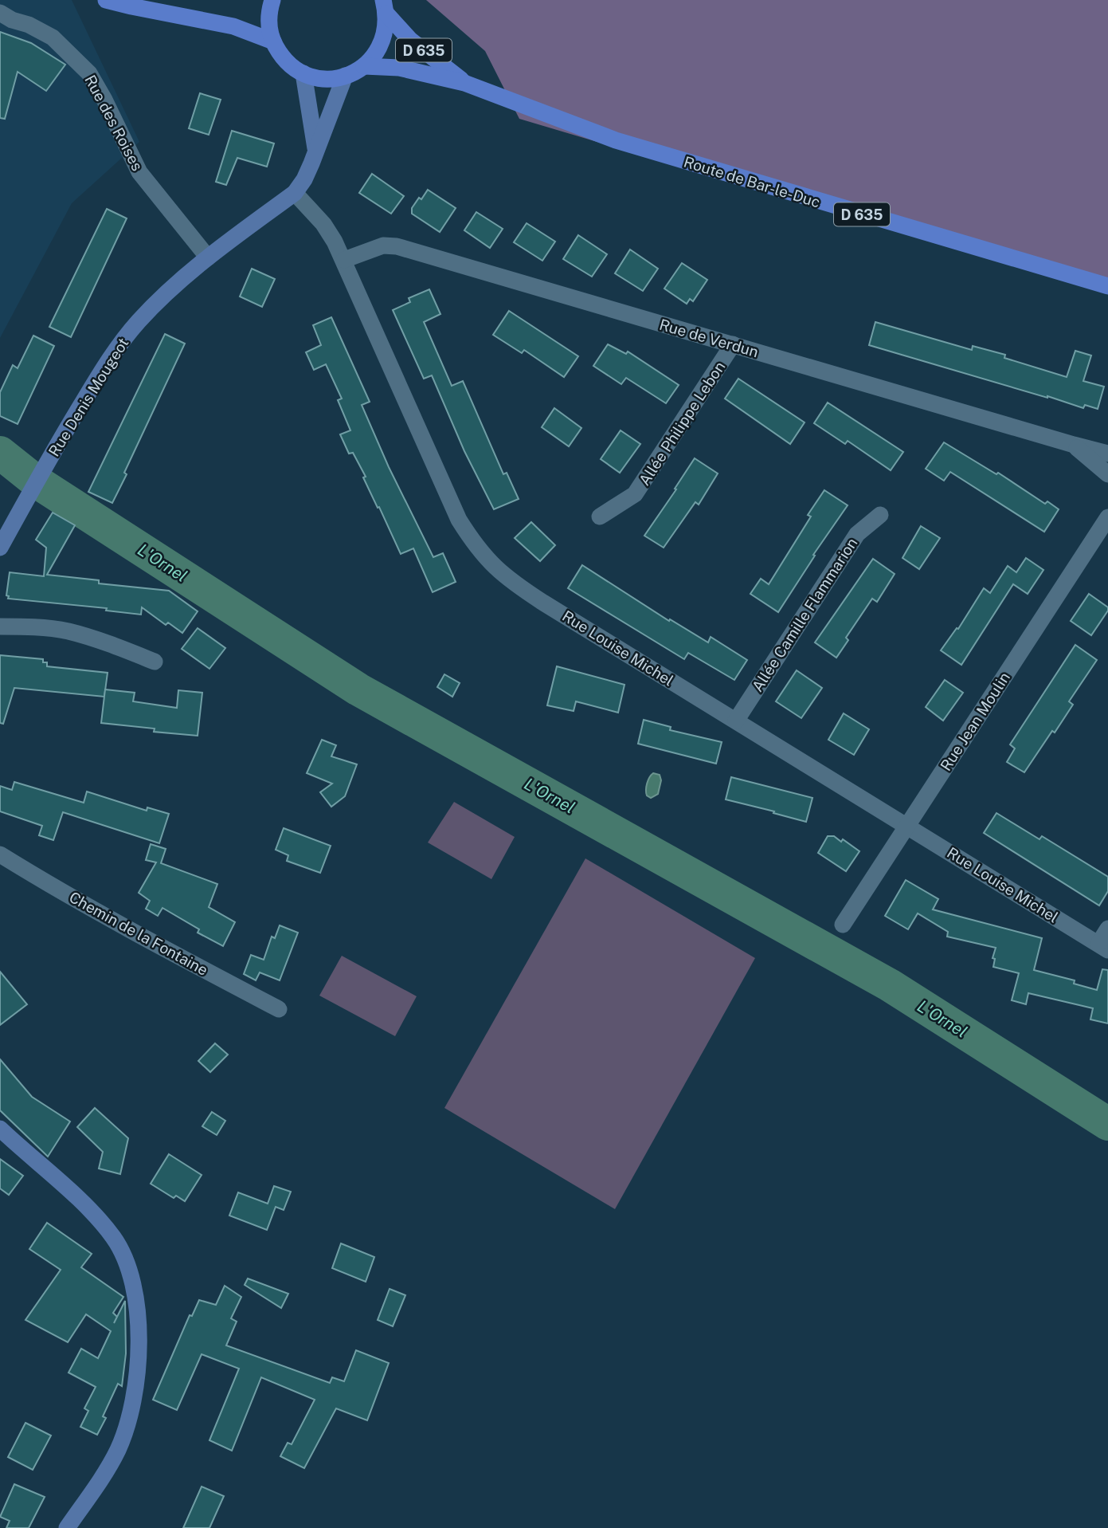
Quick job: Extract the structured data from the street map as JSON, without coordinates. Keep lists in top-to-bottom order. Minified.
{"streets":{"main road":["D 635","Route de Bar-le-Duc"],"street":["Rue des Roises","Rue de Verdun","Rue Denis Mougeot","Allée Philippe Lebon","Allée Camille Flammarion","Rue Louise Michel","Rue Jean Moulin","Chemin de la Fontaine"]},"crossings":[["Rue des Roises","Rue Denis Mougeot"],["Rue de Verdun","Allée Philippe Lebon"],["Rue de Verdun","Rue Louise Michel"],["Rue Denis Mougeot","Rue Louise Michel"],["Allée Camille Flammarion","Rue Louise Michel"],["Rue Louise Michel","Rue Jean Moulin"]],"water":["L'Ornel"]}
